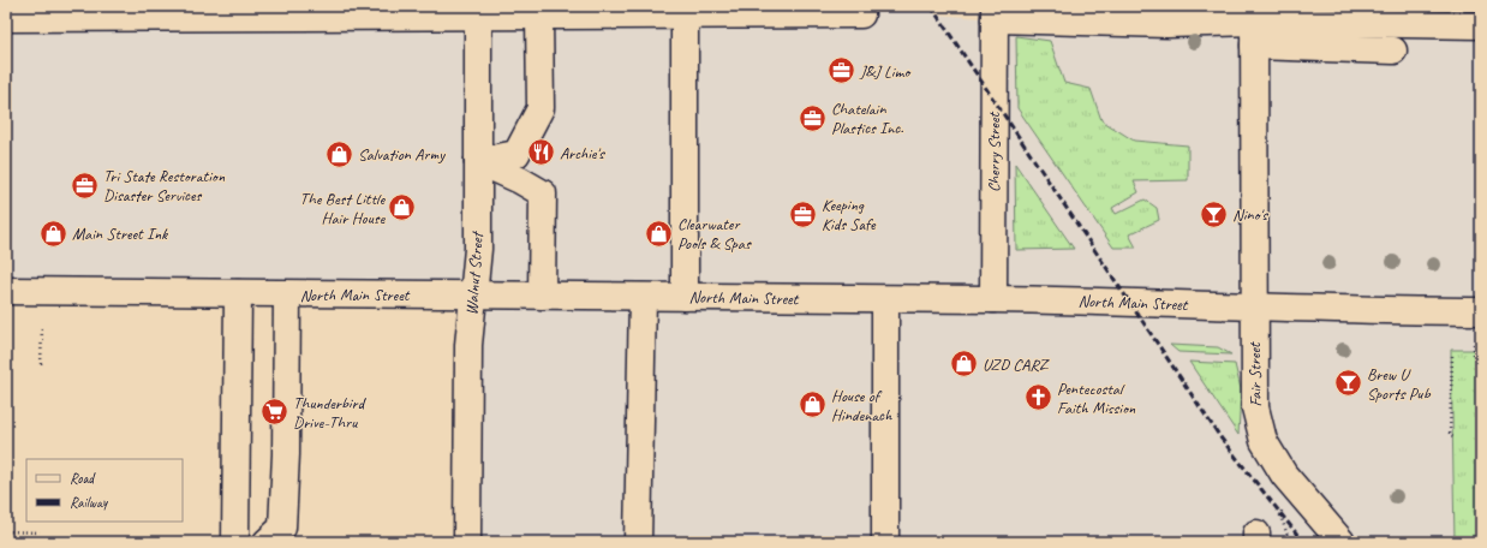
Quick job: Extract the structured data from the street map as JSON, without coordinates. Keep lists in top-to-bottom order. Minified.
{"streets":{"street":["Cherry Street","Walnut Street","North Main Street","Fair Street"]},"crossings":[["Cherry Street","North Main Street"],["Walnut Street","North Main Street"],["North Main Street","Fair Street"]],"places":{"office":["J&J Limo","Chatelain Plastics Inc.","Tri State Restoration Disaster Services","Keeping Kids Safe"],"restaurant":["Archie's"],"shop":["Salvation Army","The Best Little Hair House","Main Street Ink","Clearwater Pools & Spas","UZD CARZ","House of Hindenach"],"bar":["Nino's","Brew U Sports Pub"],"church":["Pentecostal Faith Mission"],"supermarket":["Thunderbird Drive-Thru"]},"legend":["Road","Railway"]}
